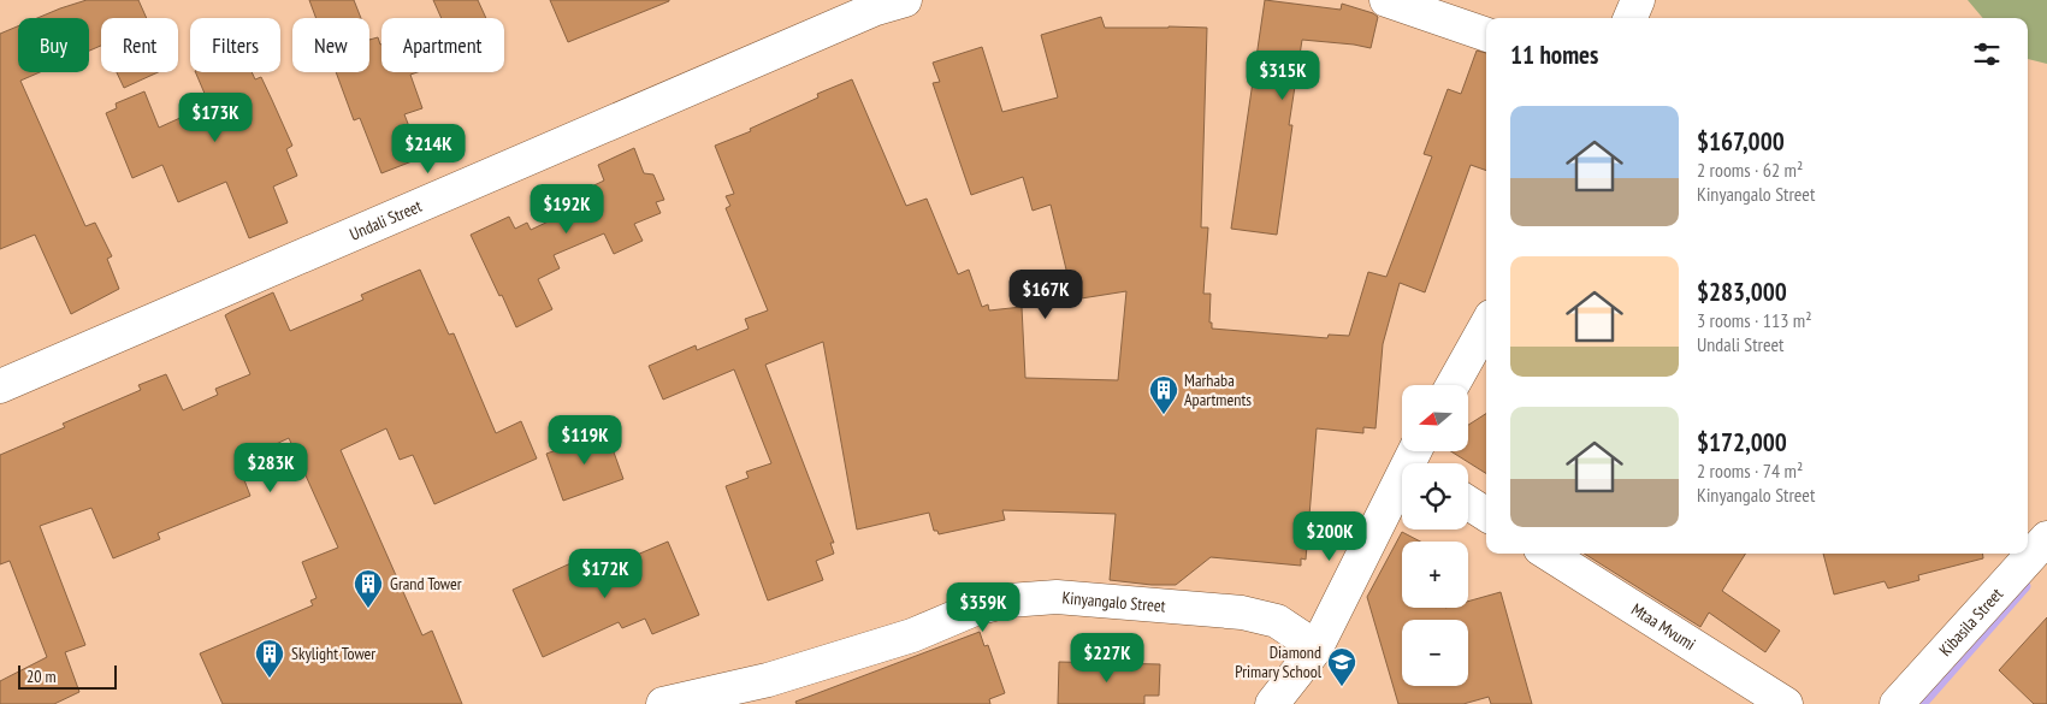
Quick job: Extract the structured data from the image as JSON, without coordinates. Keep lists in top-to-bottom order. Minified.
{"streets":{"street":["Undali Street","Kinyangalo Street","Kibasila Street","Mtaa Mvumi"]},"places":{"building":["Marhaba Apartments","Grand Tower","Skylight Tower"],"school or university":["Diamond Primary School"]},"scale_bar":"20 m","north":"left","page":{"chip":["Buy","Rent","Filters","New","Apartment"],"heading":"11 homes","price":["$315K","$173K","$214K","$192K","$167K","$119K","$283K","$200K","$172K","$359K","$227K"],"list":[{"name":"$167,000","note":"2 rooms · 62 m² · Kinyangalo Street"},{"name":"$283,000","note":"3 rooms · 113 m² · Undali Street"},{"name":"$172,000","note":"2 rooms · 74 m² · Kinyangalo Street"}],"map_buttons":["+","−"],"scale":"20 m"}}
